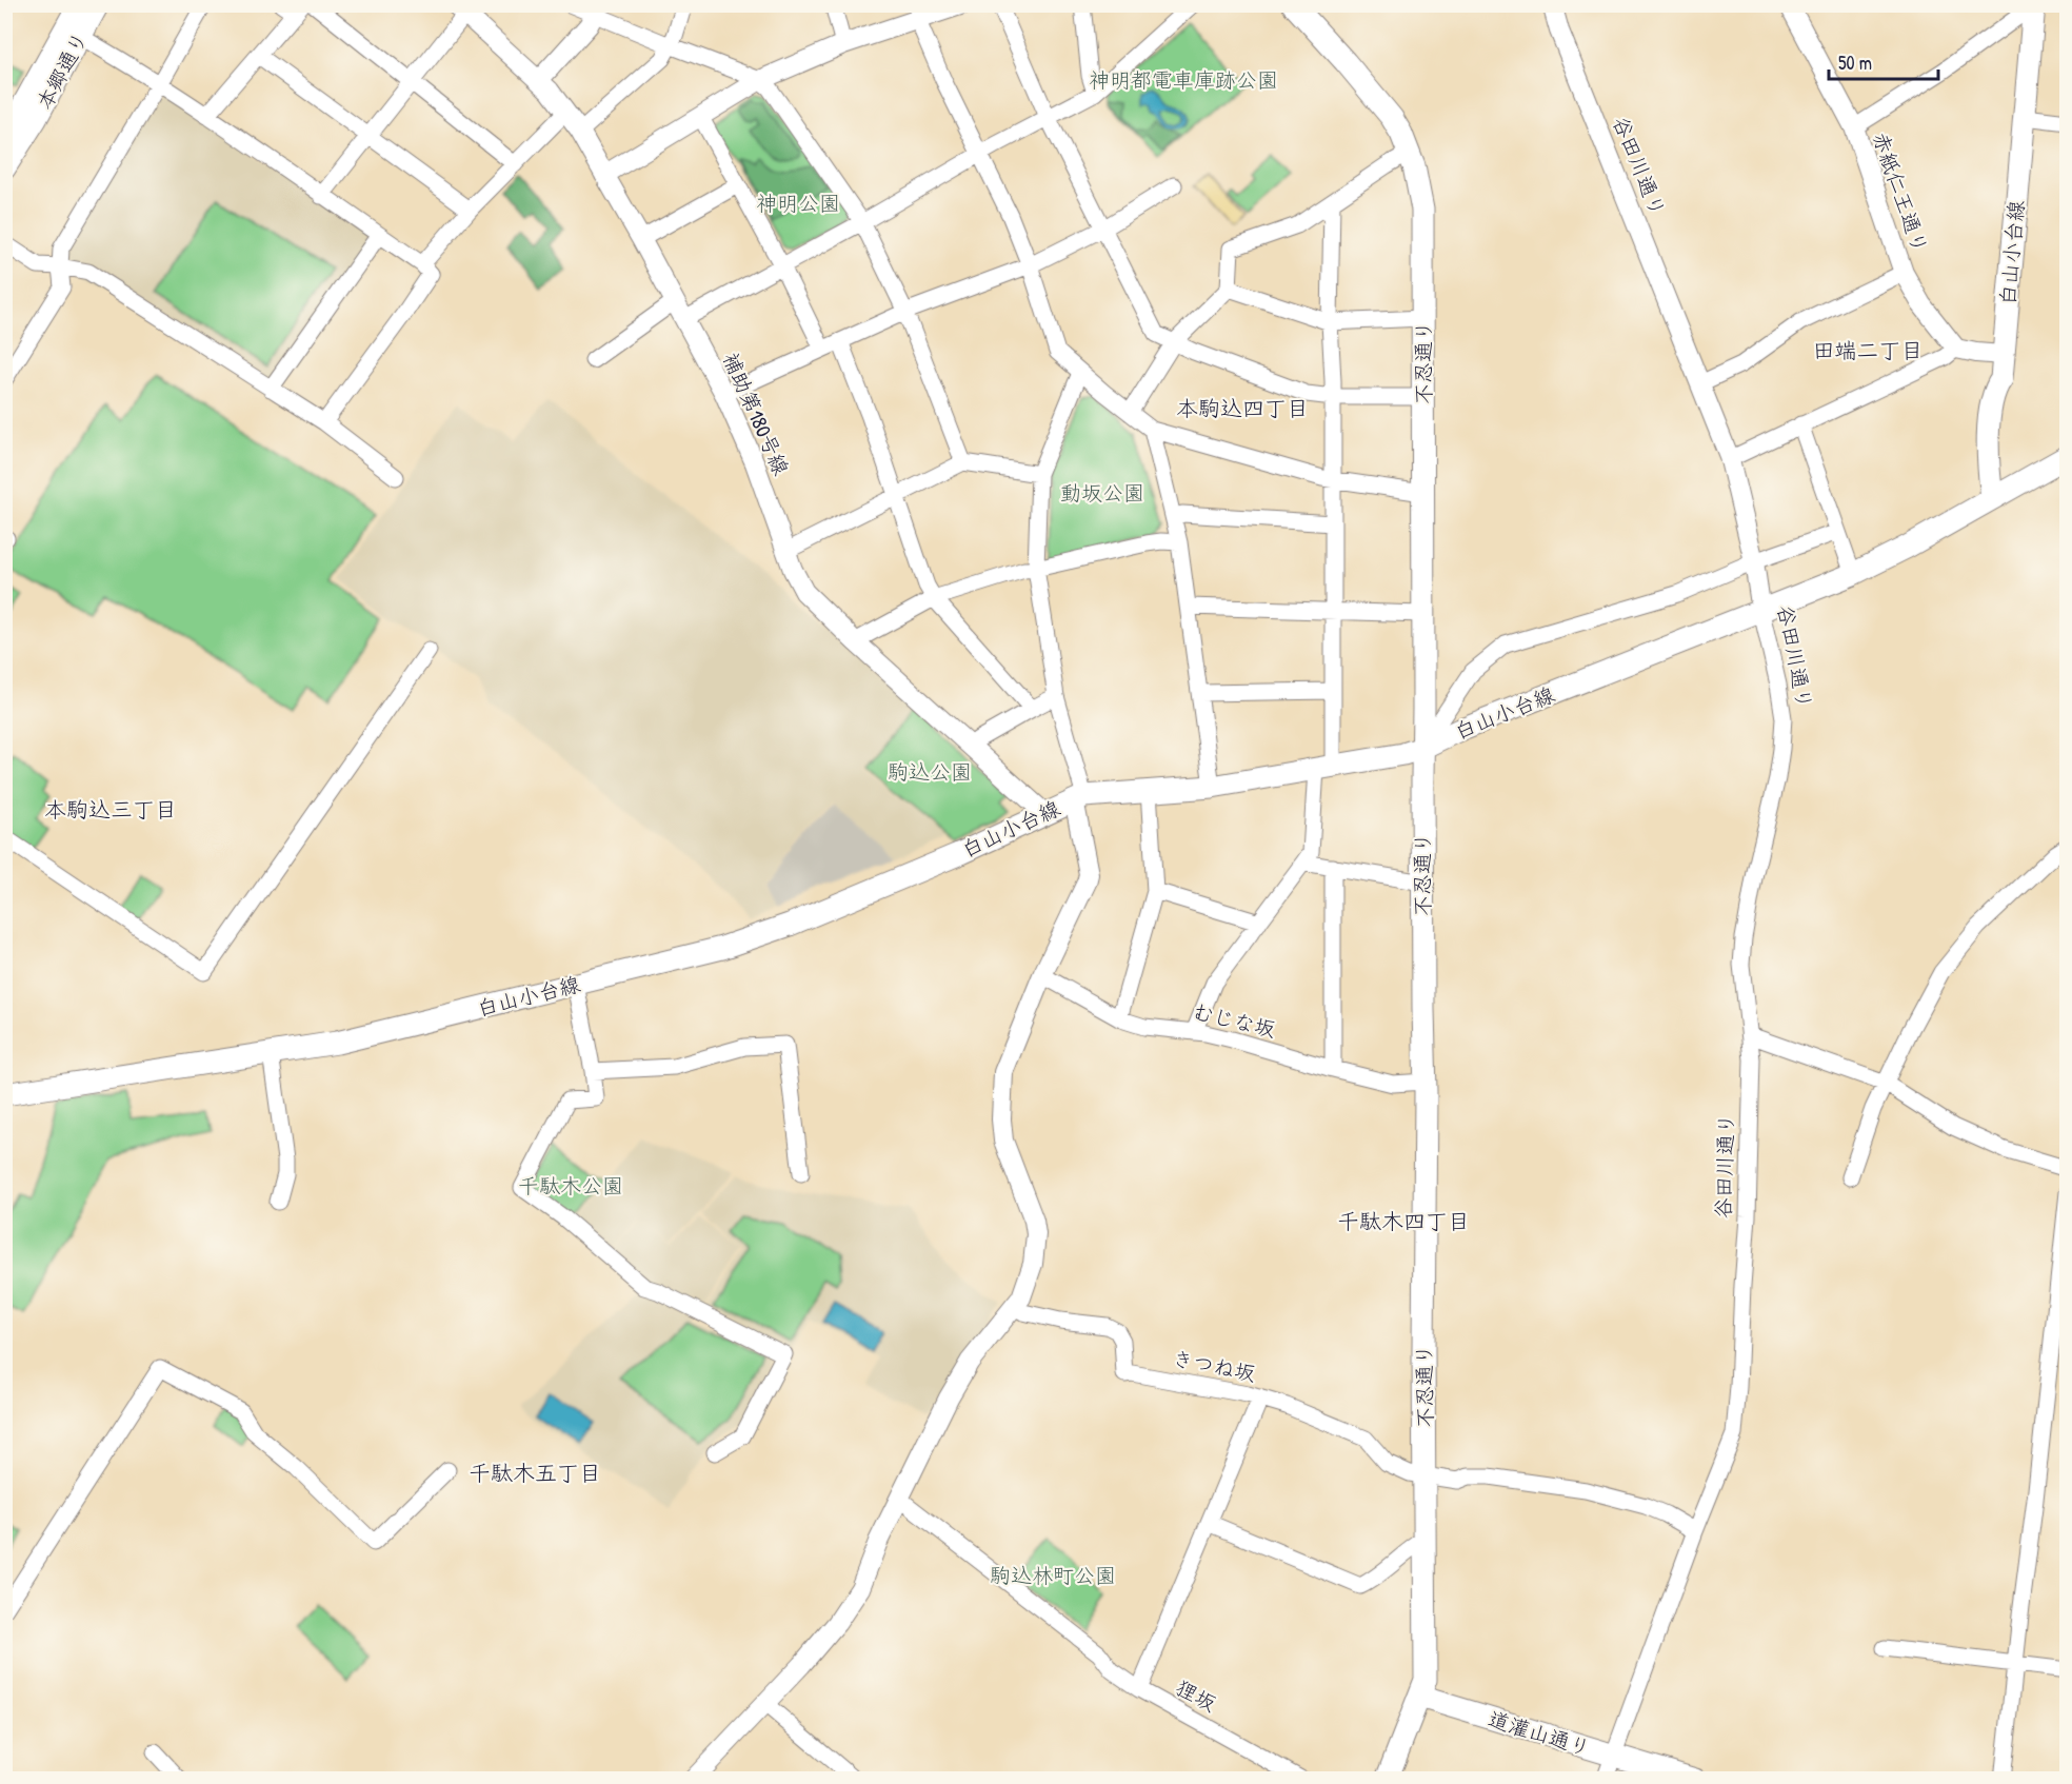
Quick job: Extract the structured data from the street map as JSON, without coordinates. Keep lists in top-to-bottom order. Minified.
{"streets":{"main road":["本郷通り","白山小台線","不忍通り","道灌山通り"],"street":["谷田川通り","赤紙仁王通り","補助第180号線","むじな坂","きつね坂","狸坂"]},"crossings":[["谷田川通り","白山小台線"],["谷田川通り","きつね坂"],["谷田川通り","道灌山通り"],["白山小台線","不忍通り"],["白山小台線","補助第180号線"],["不忍通り","むじな坂"],["不忍通り","きつね坂"],["不忍通り","道灌山通り"]],"districts":["田端二丁目","本駒込四丁目","本駒込三丁目","千駄木四丁目","千駄木五丁目"],"parks":["神明都電車庫跡公園","神明公園","動坂公園","駒込公園","千駄木公園","駒込林町公園"],"scale_bar":"50 m"}
